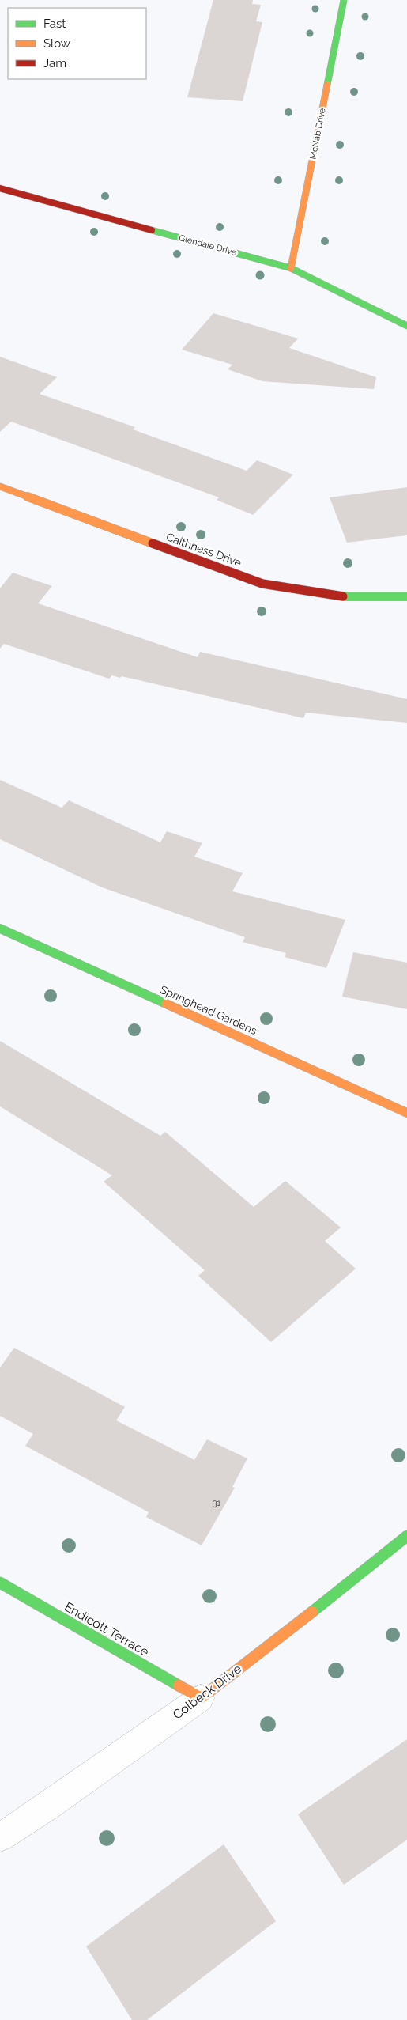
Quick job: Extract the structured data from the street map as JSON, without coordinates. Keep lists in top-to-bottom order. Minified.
{"streets":{"street":["McNab Drive","Glendale Drive","Caithness Drive","Springhead Gardens","Endicott Terrace","Colbeck Drive"]},"crossings":[["McNab Drive","Glendale Drive"],["Endicott Terrace","Colbeck Drive"]],"house_numbers":["31"],"legend":["Fast","Slow","Jam"]}
